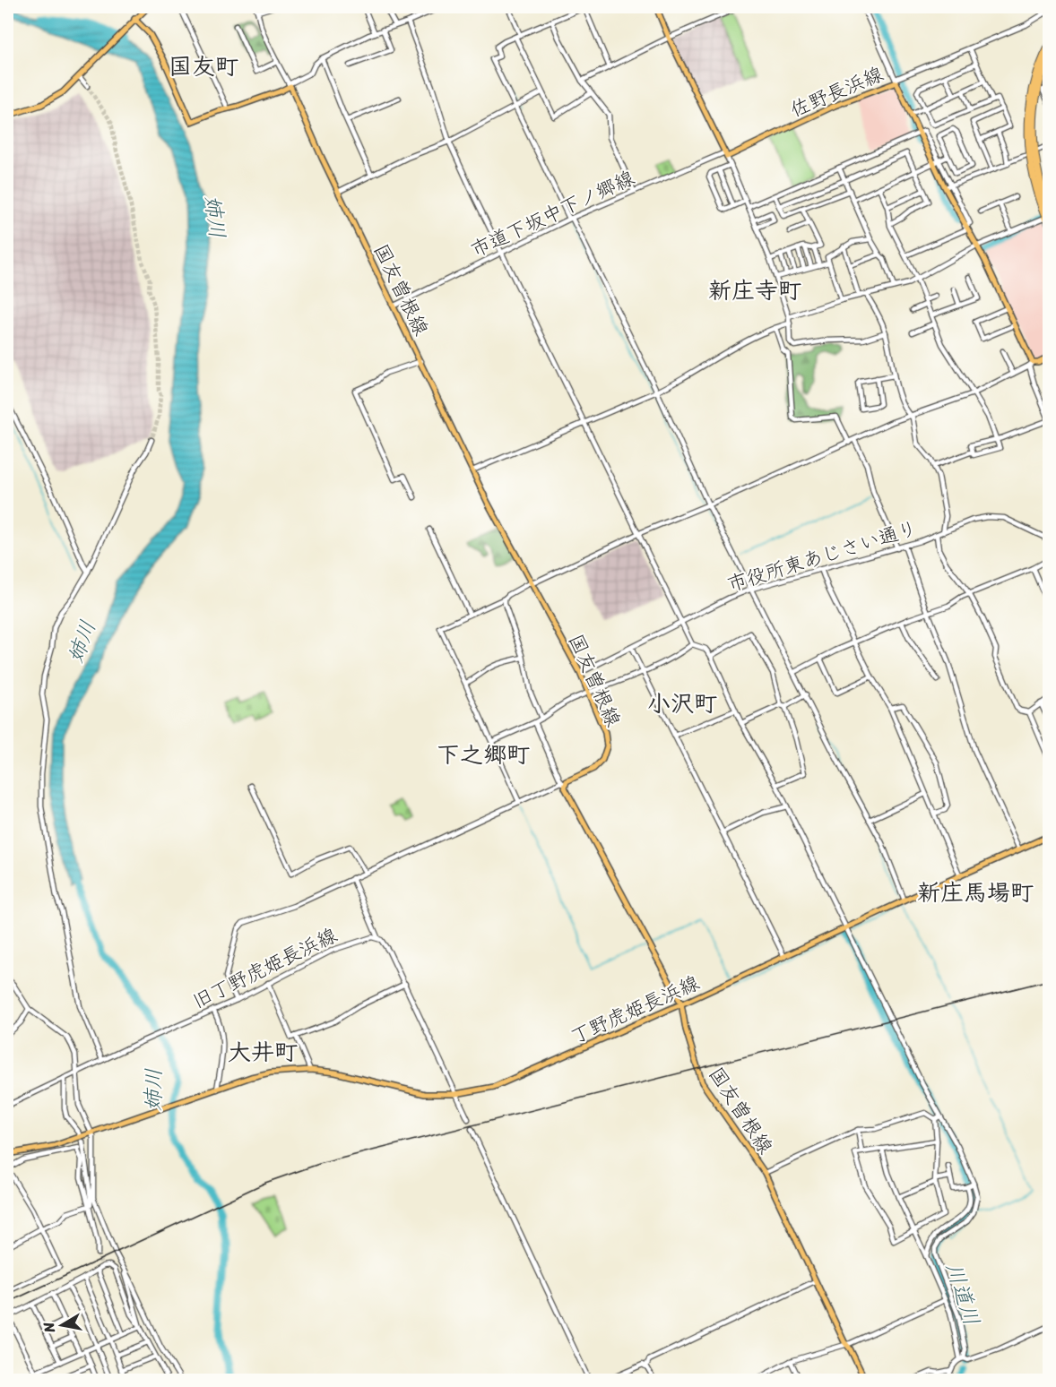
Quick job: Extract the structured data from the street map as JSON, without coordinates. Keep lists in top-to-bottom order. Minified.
{"streets":{"main road":["佐野長浜線","国友曽根線","丁野虎姫長浜線"],"street":["市道下坂中下ノ郷線","市役所東あじさい通り","旧丁野虎姫長浜線"]},"crossings":[["佐野長浜線","市道下坂中下ノ郷線"],["市道下坂中下ノ郷線","国友曽根線"],["国友曽根線","市役所東あじさい通り"],["国友曽根線","丁野虎姫長浜線"]],"districts":["国友町","新庄寺町","小沢町","下之郷町","新庄馬場町","大井町"],"water":["姉川","川道川"],"north":"left"}
